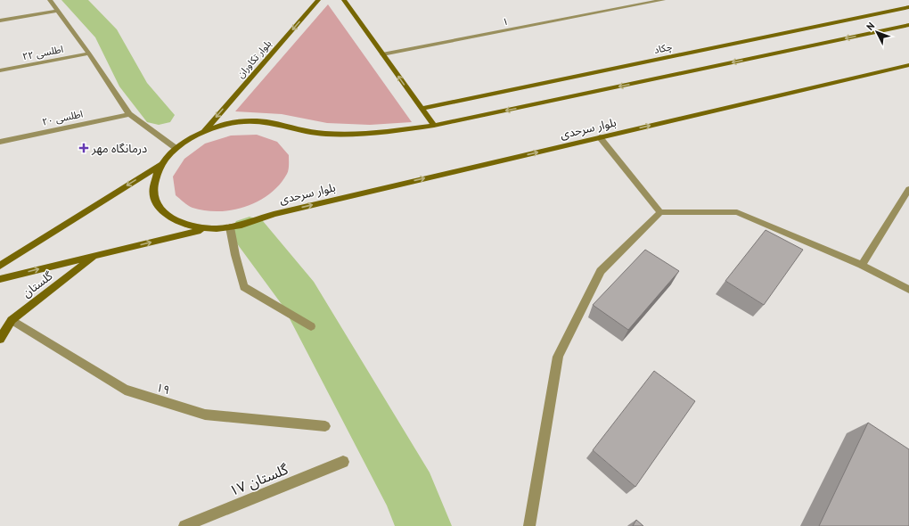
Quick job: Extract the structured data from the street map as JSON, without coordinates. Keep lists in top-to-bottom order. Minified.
{"streets":{"main road":["چکاد","بلوار تکاوران","بلوار سرحدی","گلستان"],"street":["۱","اطلسی ۲۲","اطلسی ۲۰","۱۹","گلستان ۱۷"]},"crossings":[["گلستان","۱۹"]],"one_way":["بلوار تکاوران"],"places":{"health":["درمانگاه مهر"]},"north":"top left"}
